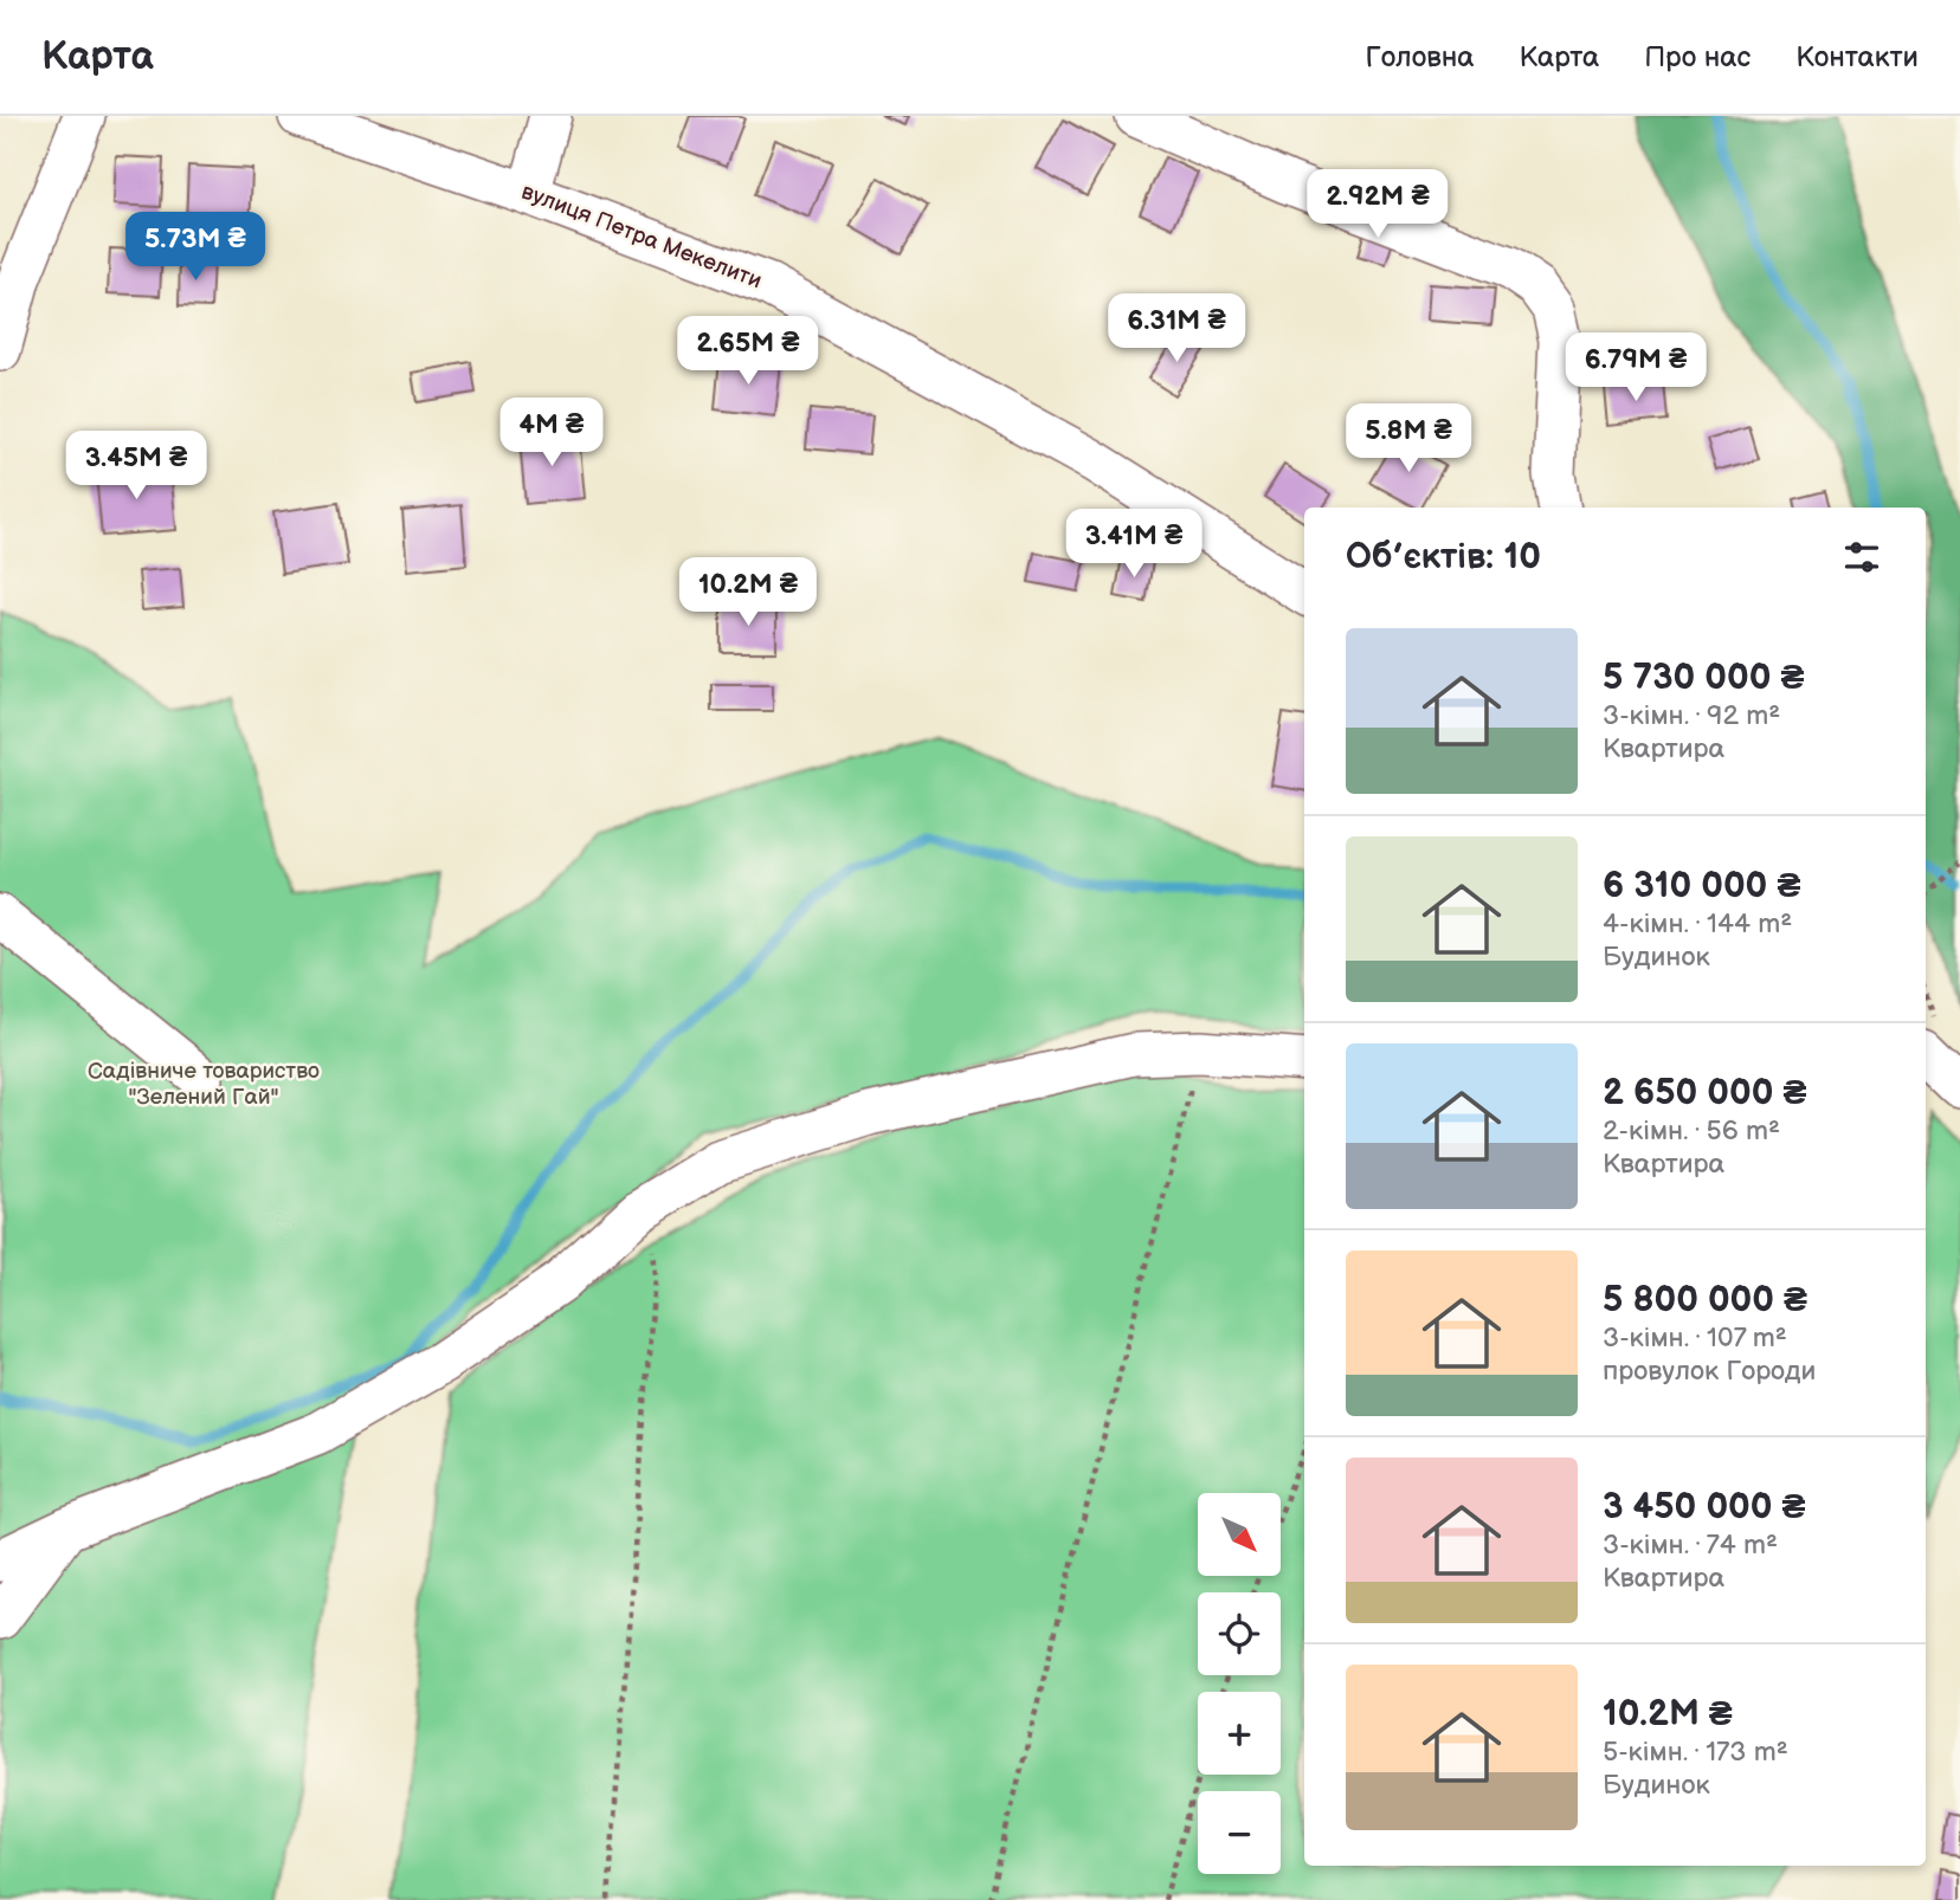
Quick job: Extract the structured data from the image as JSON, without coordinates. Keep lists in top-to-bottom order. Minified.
{"streets":{"street":["вулиця Петра Мекелити"]},"parks":["Садівниче товариство \"Зелений Гай\""],"north":"bottom right","page":{"header":"Карта","nav":["Головна","Карта","Про нас","Контакти"],"price":["2.92M ₴","5.73M ₴","6.31M ₴","2.65M ₴","6.79M ₴","4M ₴","5.8M ₴","3.45M ₴","3.41M ₴","10.2M ₴"],"heading":"Об’єктів: 10","list":[{"name":"5 730 000 ₴","note":"3-кімн. · 92 m² · Квартира"},{"name":"6 310 000 ₴","note":"4-кімн. · 144 m² · Будинок"},{"name":"2 650 000 ₴","note":"2-кімн. · 56 m² · Квартира"},{"name":"5 800 000 ₴","note":"3-кімн. · 107 m² · провулок Городи"},{"name":"3 450 000 ₴","note":"3-кімн. · 74 m² · Квартира"},{"name":"10.2M ₴","note":"5-кімн. · 173 m² · Будинок"}],"map_buttons":["+","−"]}}
